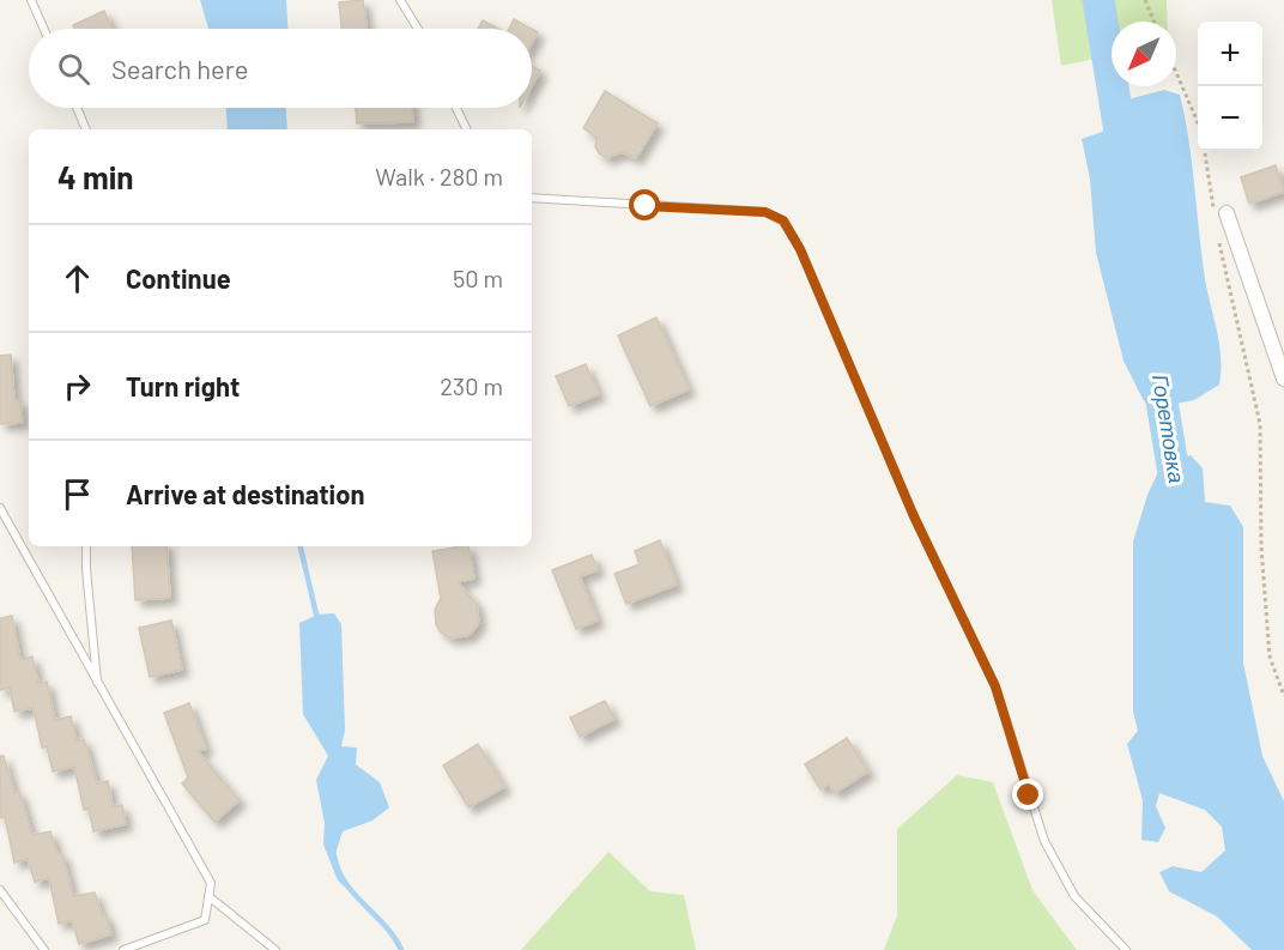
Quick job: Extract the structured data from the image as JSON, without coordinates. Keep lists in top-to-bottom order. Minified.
{"water":["Горетовка"],"north":"bottom left","page":{"map_buttons":["+","−"],"search":"Search here","heading":["4 min","Walk · 280 m"],"list":[["Continue","50 m"],["Turn right","230 m"],"Arrive at destination"]}}
